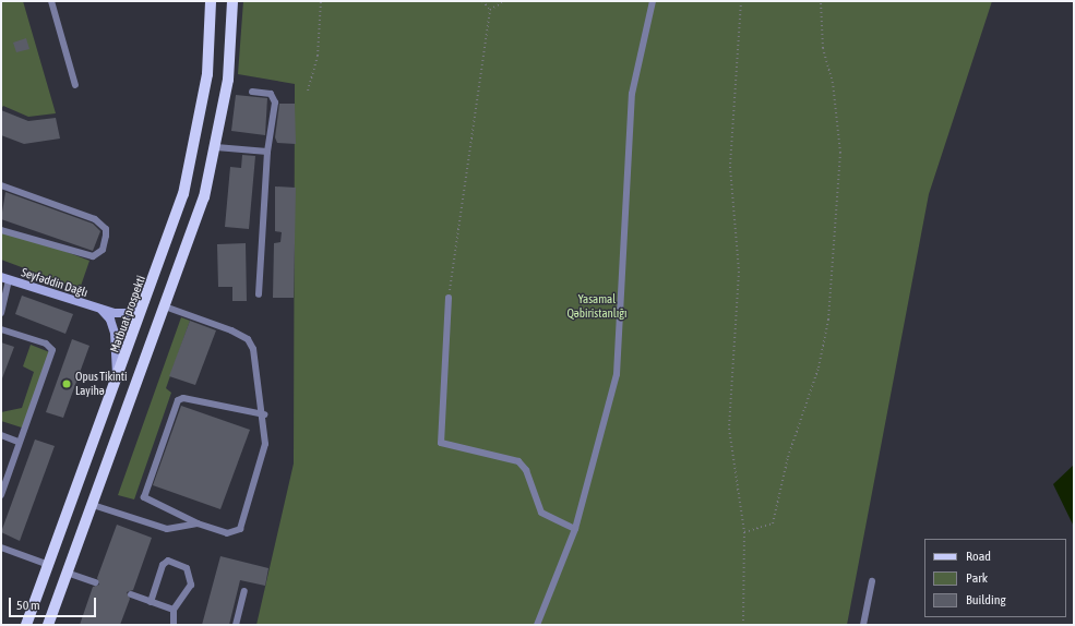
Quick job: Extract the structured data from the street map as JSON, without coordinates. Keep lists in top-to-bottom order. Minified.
{"streets":{"main road":["Mətbuat prospekti"],"street":["Seyfəddin Dağlı"]},"crossings":[["Seyfəddin Dağlı","Mətbuat prospekti"]],"parks":["Yasamal Qəbiristanlığı"],"places":["Opus Tikinti Layihə"],"legend":["Road","Park","Building"],"scale_bar":"50 m"}
